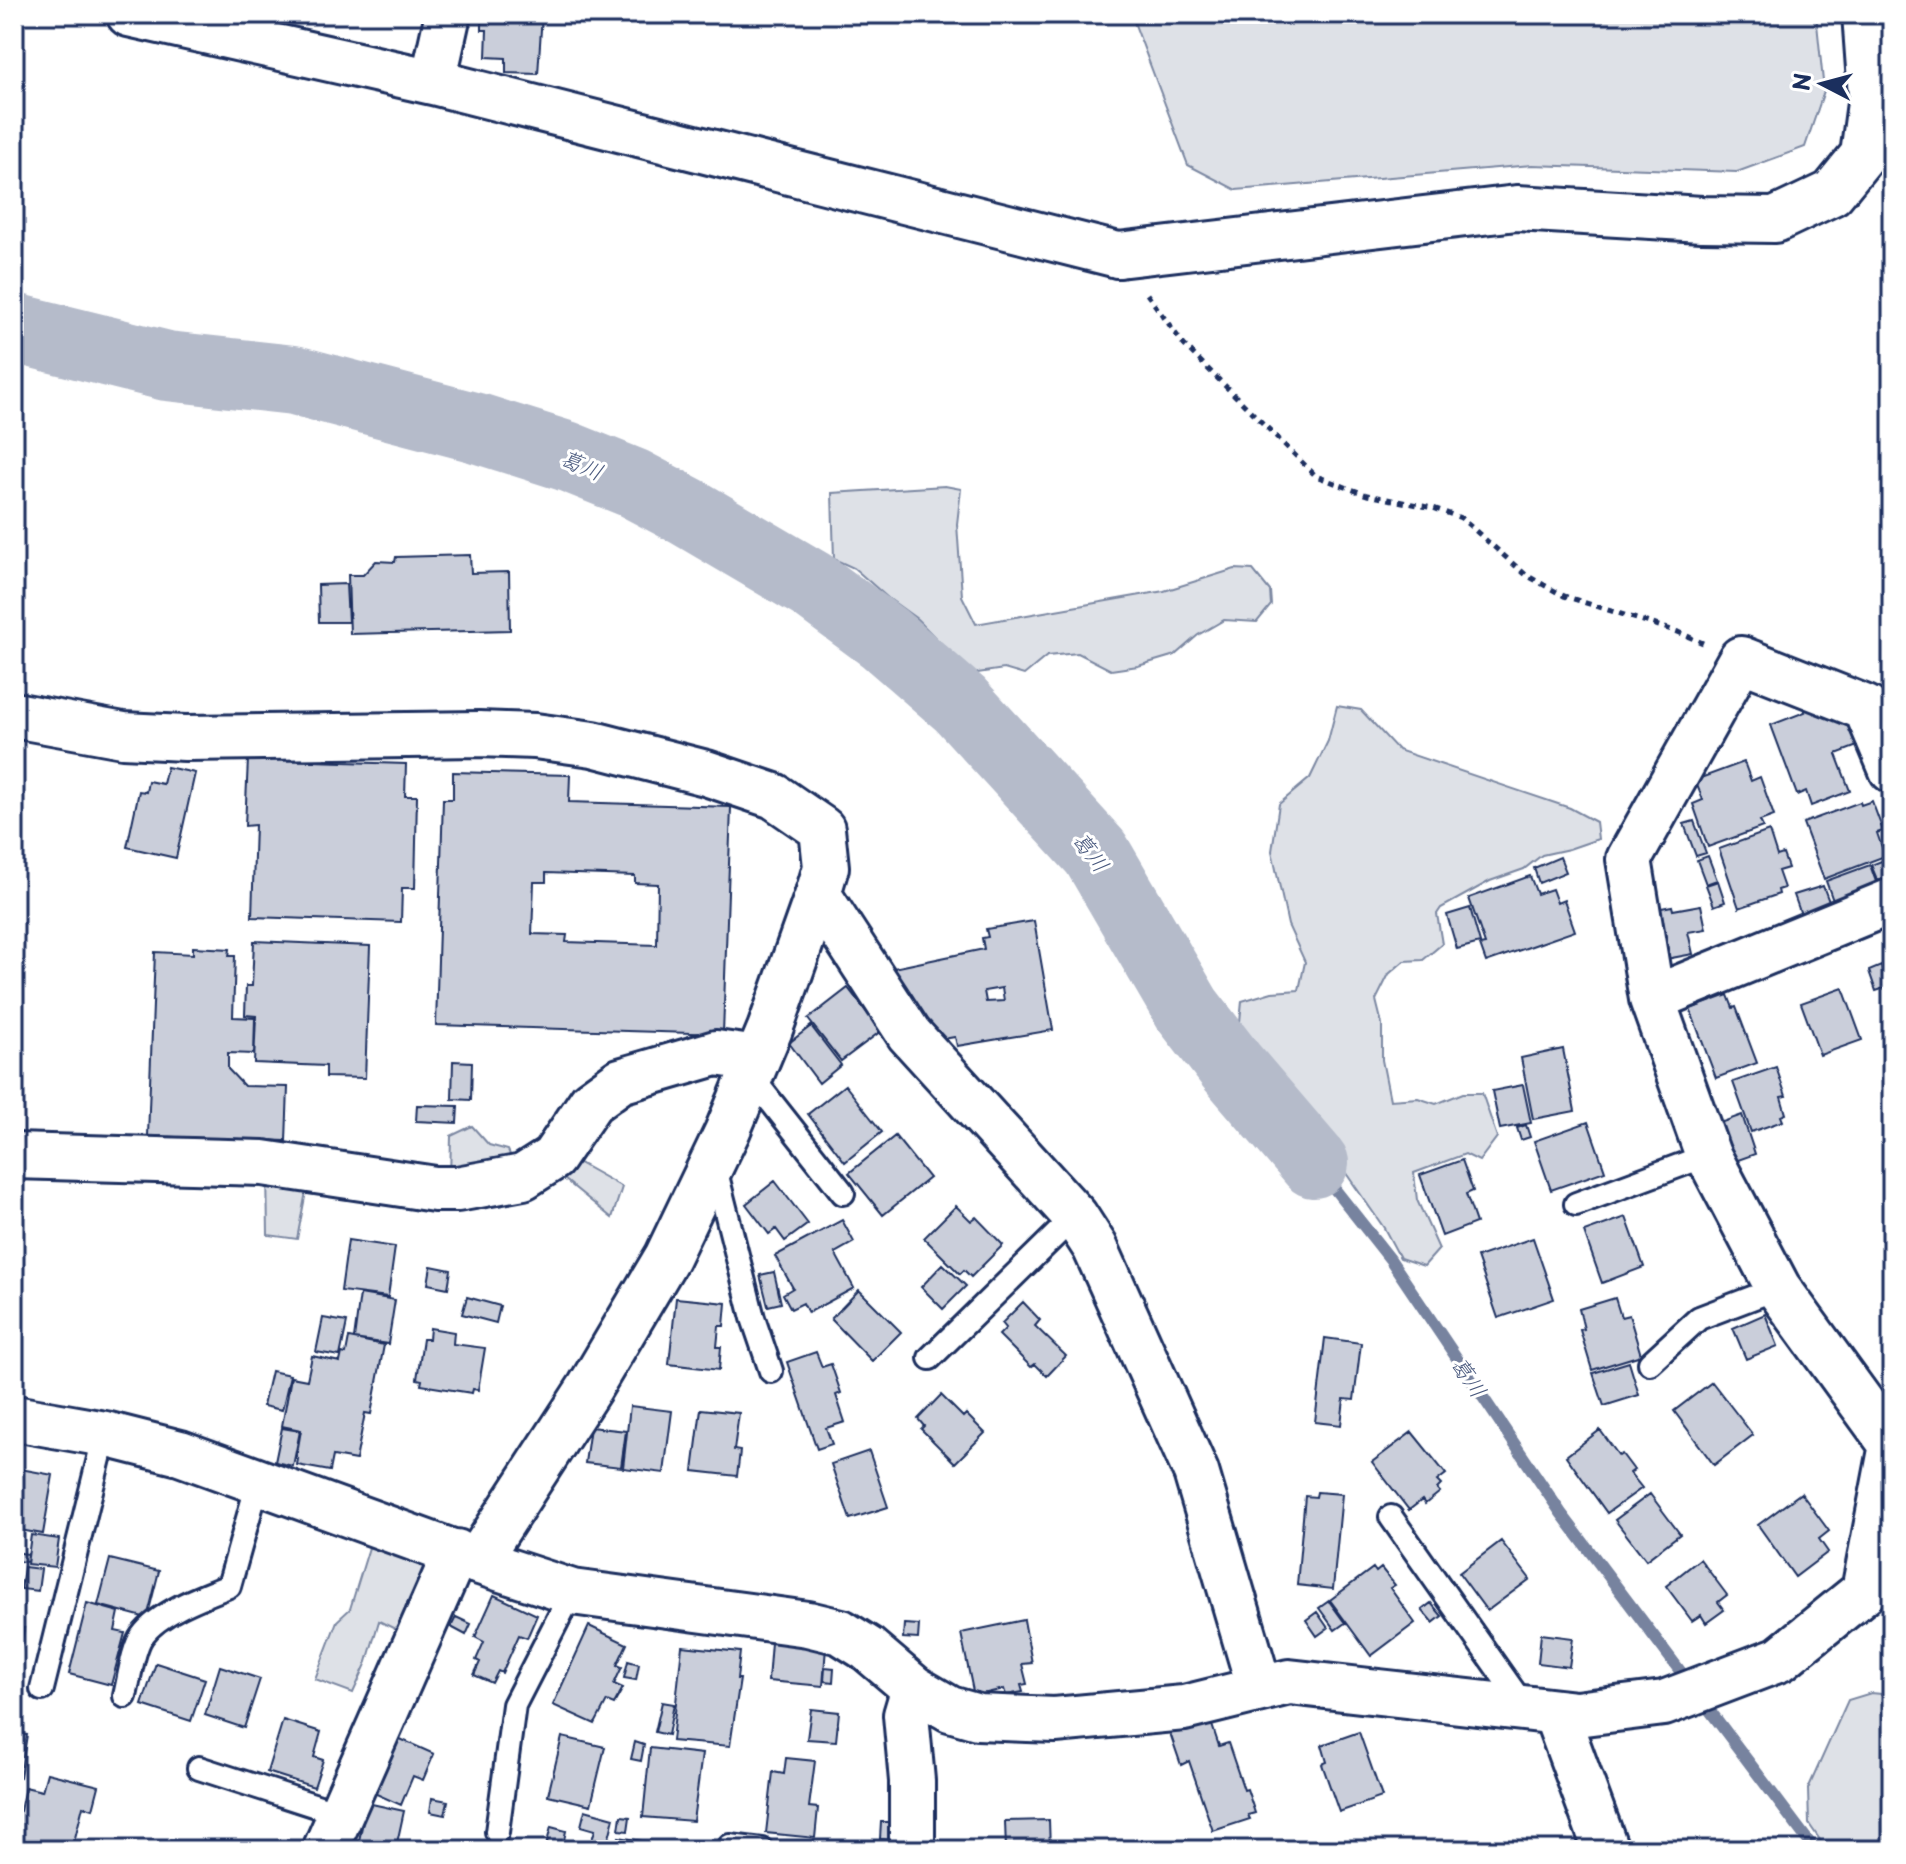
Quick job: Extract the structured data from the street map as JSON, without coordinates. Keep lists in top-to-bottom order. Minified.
{"water":["葛川"],"north":"left"}
